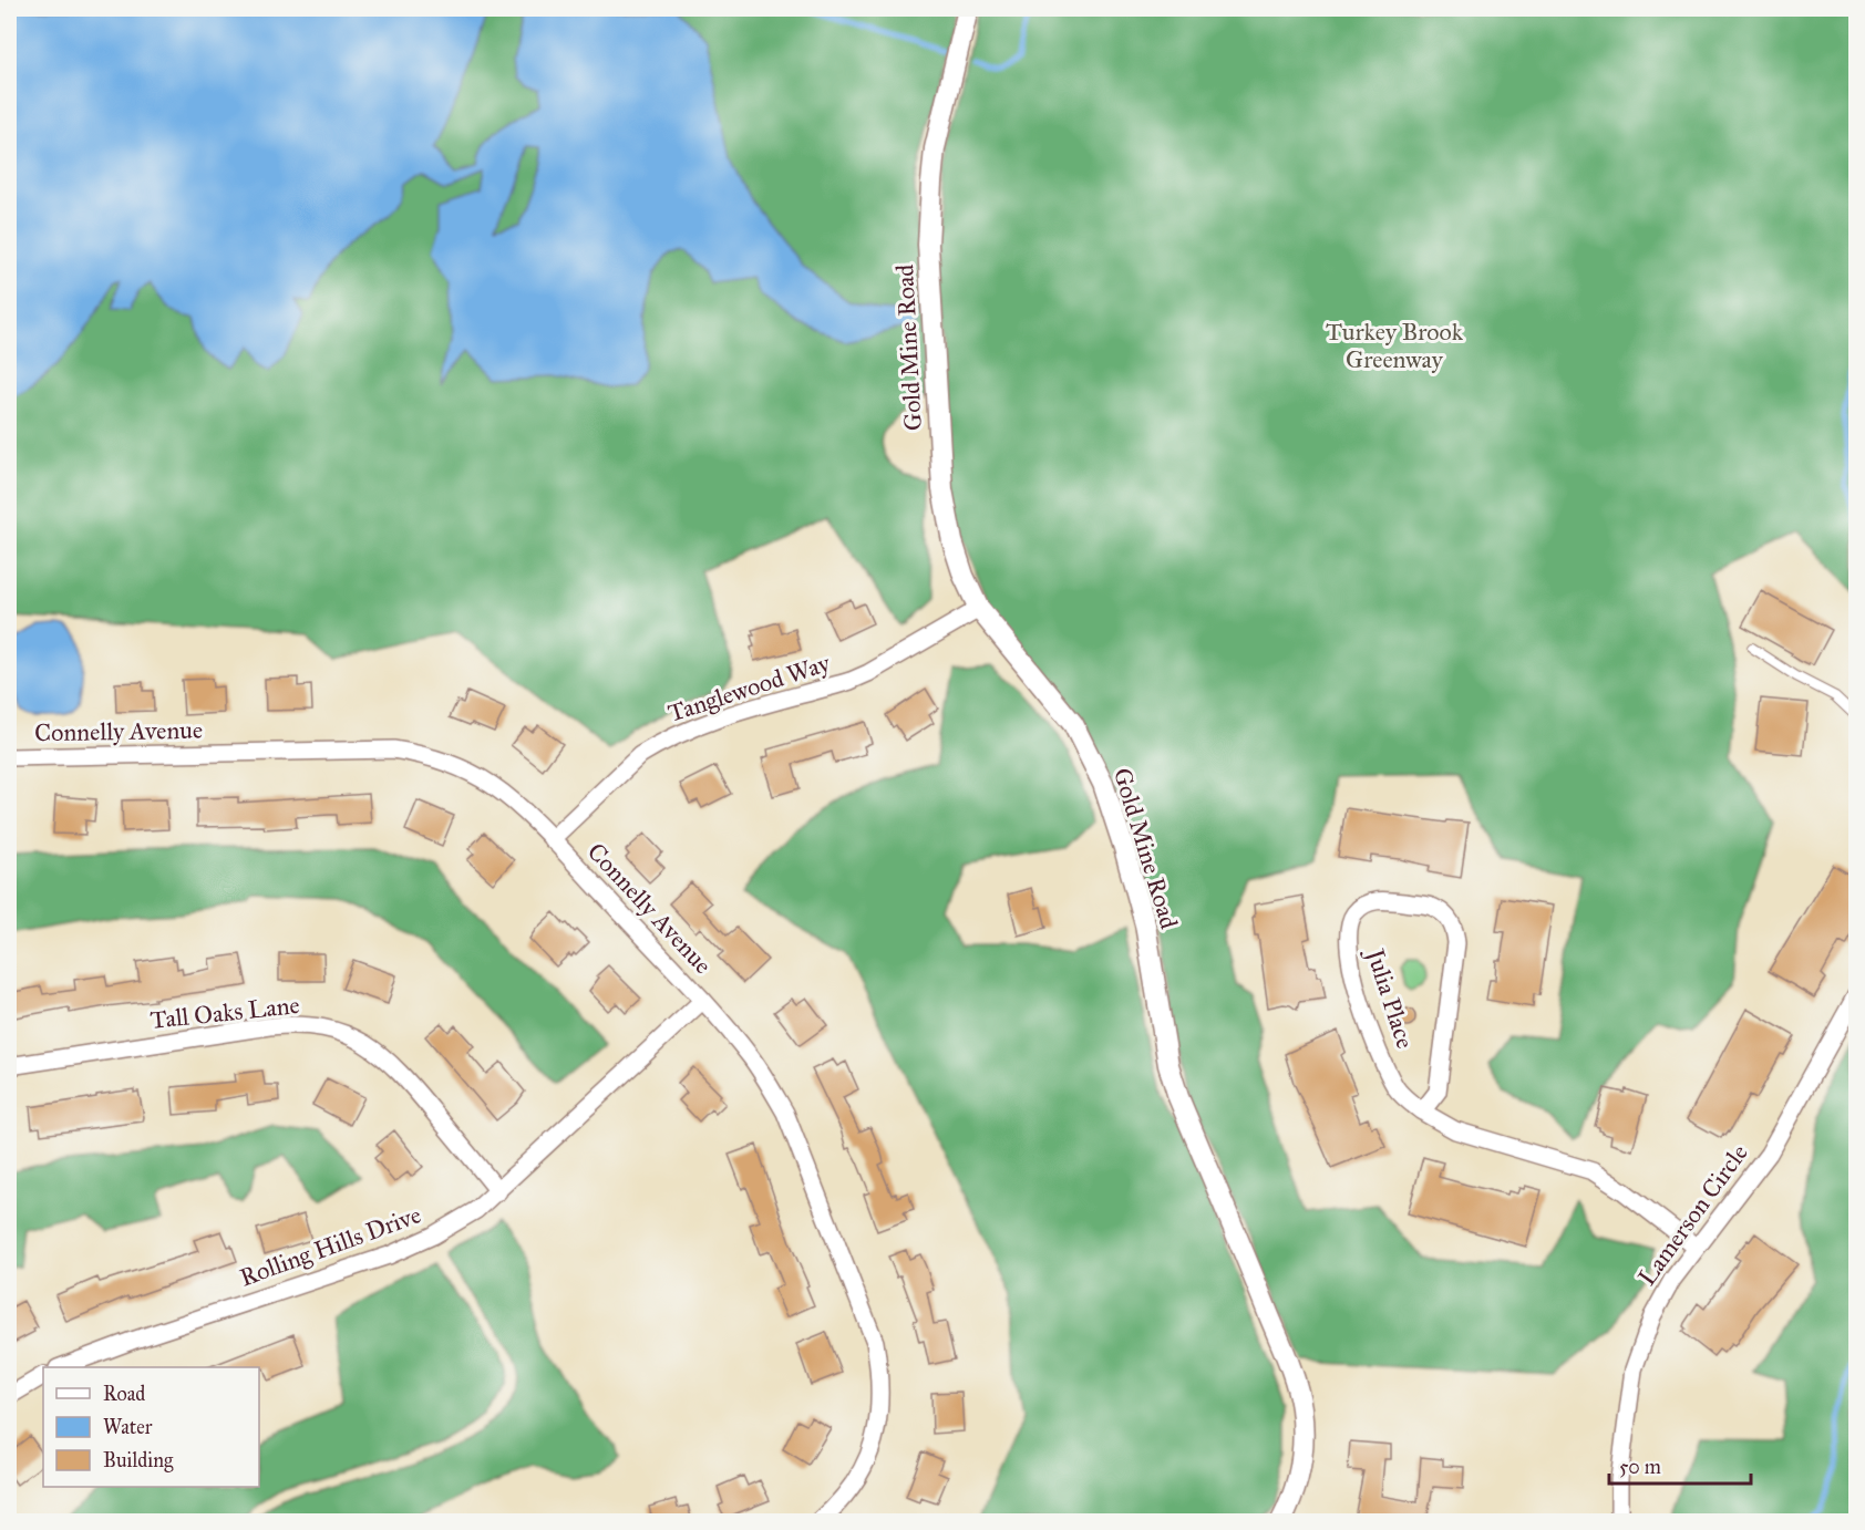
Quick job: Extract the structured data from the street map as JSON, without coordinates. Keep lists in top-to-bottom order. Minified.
{"streets":{"street":["Gold Mine Road","Tanglewood Way","Connelly Avenue","Julia Place","Tall Oaks Lane","Lamerson Circle","Rolling Hills Drive"]},"crossings":[["Gold Mine Road","Tanglewood Way"],["Tanglewood Way","Connelly Avenue"],["Connelly Avenue","Rolling Hills Drive"],["Julia Place","Lamerson Circle"],["Tall Oaks Lane","Rolling Hills Drive"]],"parks":["Turkey Brook Greenway"],"legend":["Road","Water","Building"],"scale_bar":"50 m"}
